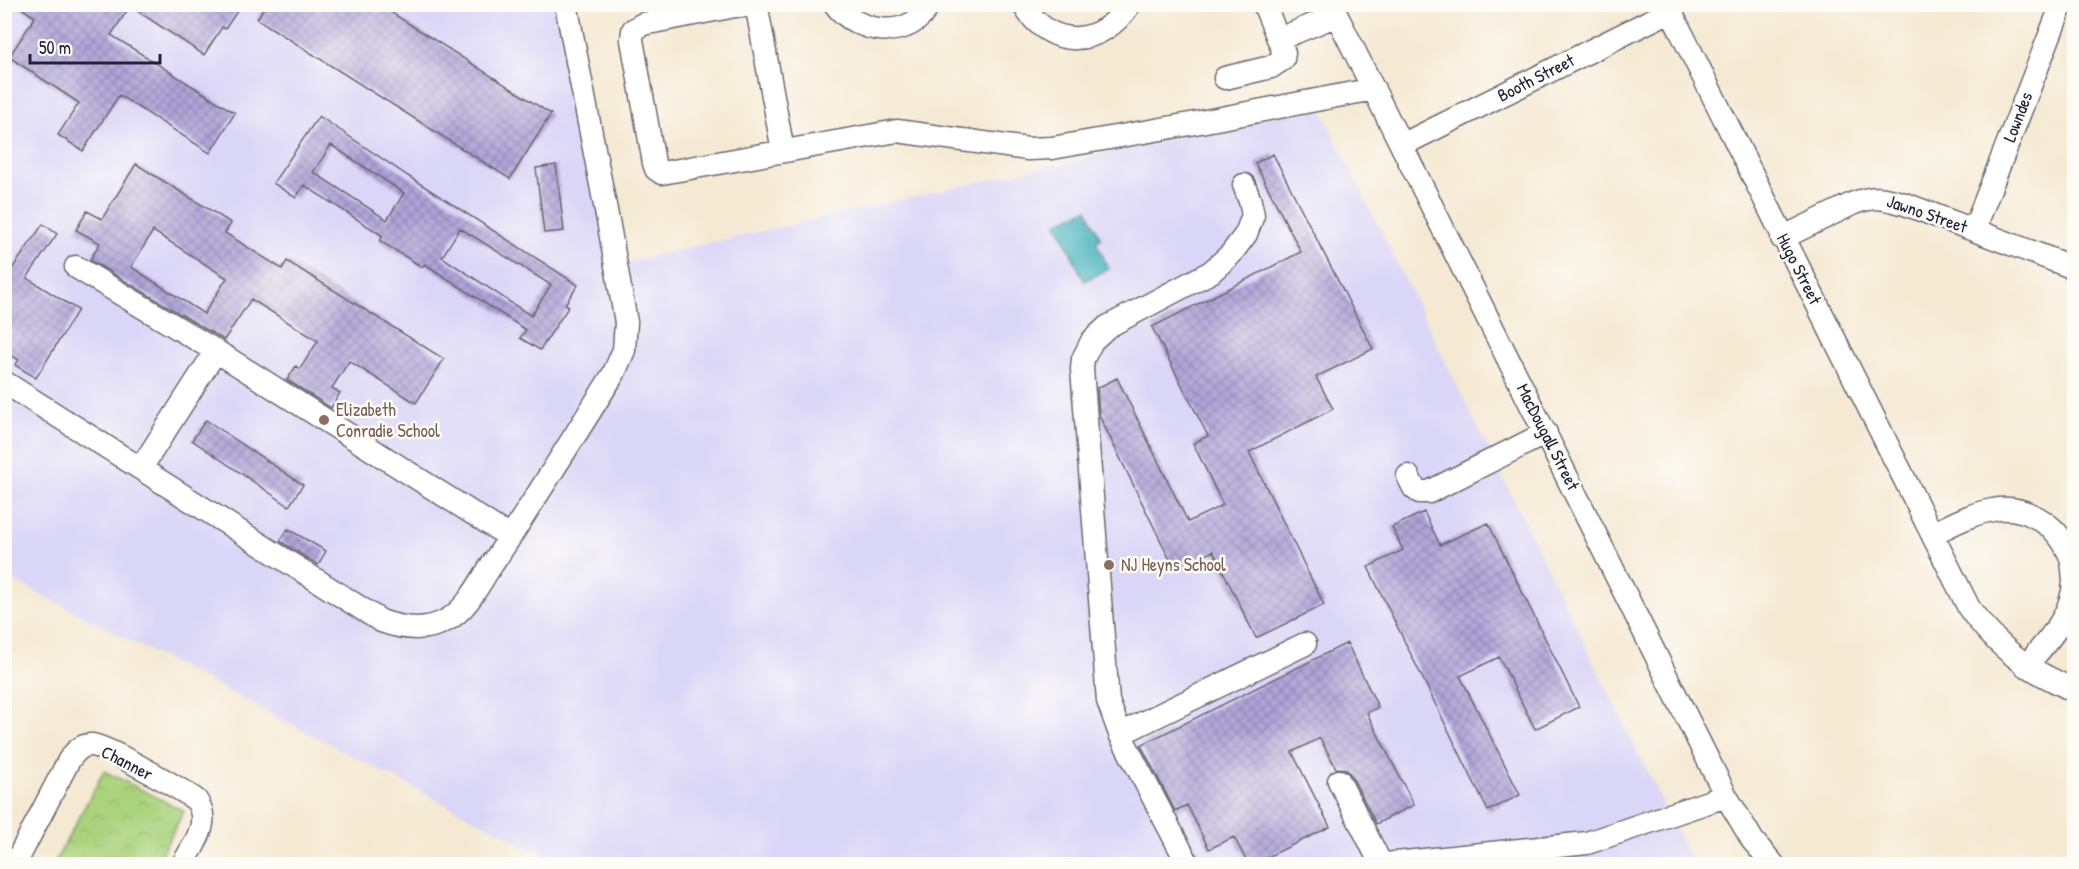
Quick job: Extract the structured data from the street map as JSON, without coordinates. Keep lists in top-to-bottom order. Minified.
{"streets":{"street":["Booth Street","Lowndes","Jawno Street","Hugo Street","MacDougall Street","Channer"]},"crossings":[["Booth Street","Hugo Street"],["Booth Street","MacDougall Street"],["Lowndes","Jawno Street"],["Jawno Street","Hugo Street"]],"places":["Elizabeth Conradie School","NJ Heyns School"],"scale_bar":"50 m"}
